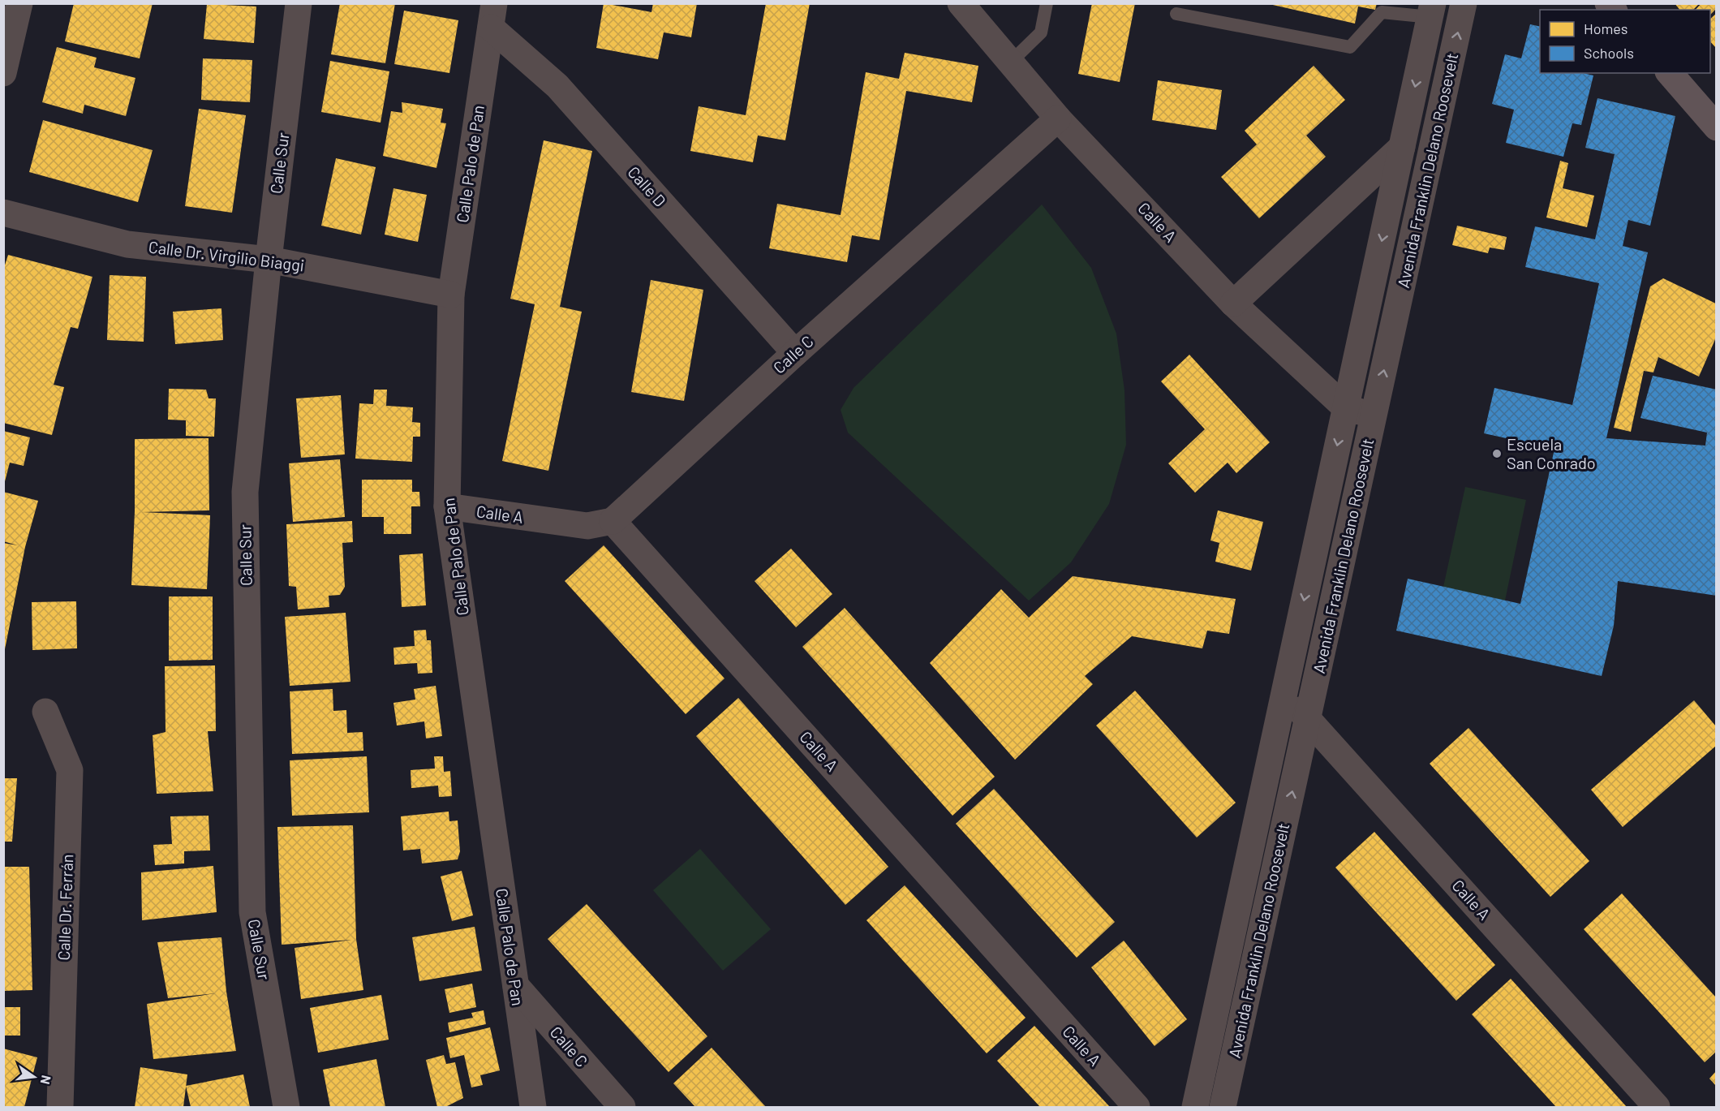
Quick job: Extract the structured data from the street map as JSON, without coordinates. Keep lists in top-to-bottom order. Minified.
{"streets":{"street":["Calle Sur","Calle Palo de Pan","Avenida Franklin Delano Roosevelt","Calle D","Calle A","Calle Dr. Virgilio Biaggi","Calle C","Calle Dr. Ferrán"]},"crossings":[["Calle Sur","Calle Dr. Virgilio Biaggi"],["Calle Palo de Pan","Calle D"],["Calle Palo de Pan","Calle A"],["Calle Palo de Pan","Calle Dr. Virgilio Biaggi"],["Calle Palo de Pan","Calle C"],["Avenida Franklin Delano Roosevelt","Calle A"],["Calle D","Calle C"],["Calle A","Calle C"]],"places":["Escuela San Conrado"],"legend":["Homes","Schools"],"north":"right"}
